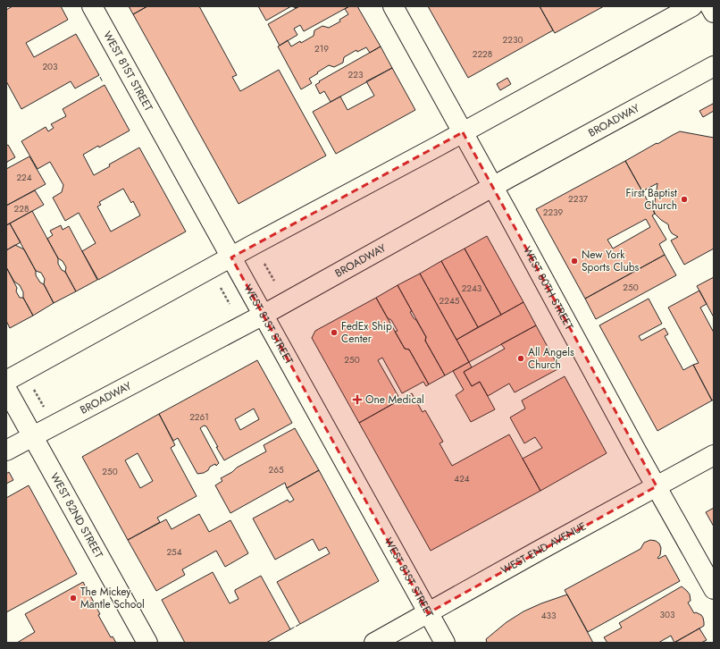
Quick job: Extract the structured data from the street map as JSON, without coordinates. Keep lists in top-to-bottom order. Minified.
{"streets":{"street":["WEST 81ST STREET","BROADWAY","WEST 80TH STREET","WEST 82ND STREET","WEST END AVENUE"]},"crossings":[["WEST 81ST STREET","BROADWAY"],["WEST 81ST STREET","WEST END AVENUE"],["BROADWAY","WEST 80TH STREET"],["BROADWAY","WEST 82ND STREET"],["WEST 80TH STREET","WEST END AVENUE"]],"places":{"other":["First Baptist Church","New York Sports Clubs","FedEx Ship Center","All Angels Church","The Mickey Mantle School"],"health":["One Medical"]},"house_numbers":["2230","219","2228","203","223","224","2237","228","2239","250","2243","2245","250","2261","265","250","424","254","303","433"]}
